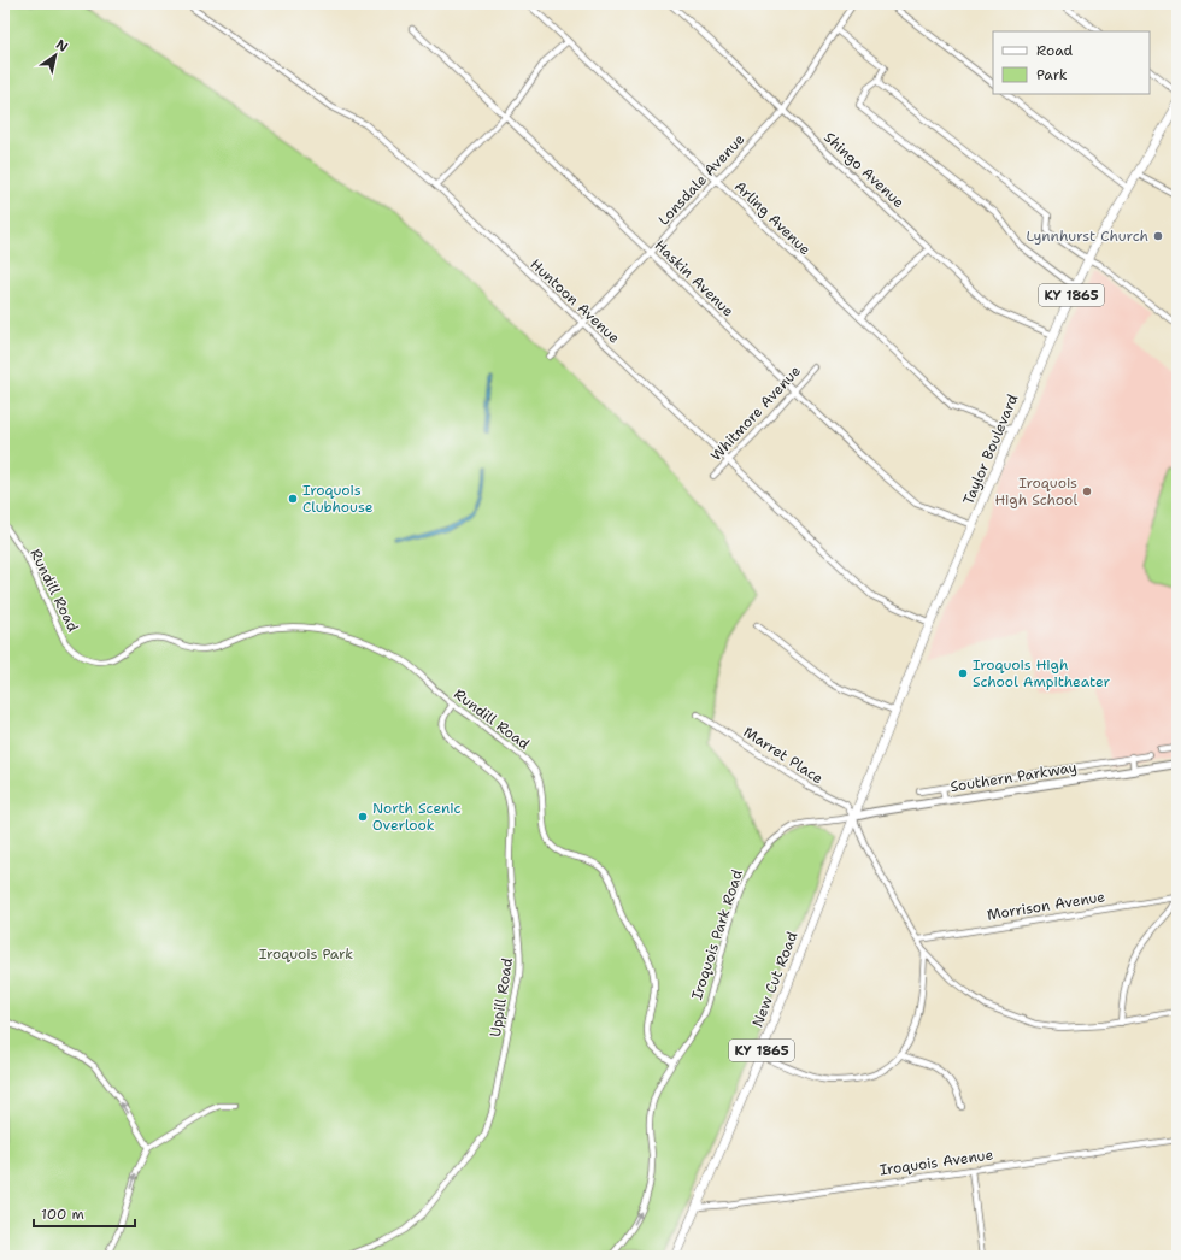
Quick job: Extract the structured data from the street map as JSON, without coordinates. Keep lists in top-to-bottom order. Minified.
{"streets":{"main road":["KY 1865","Taylor Boulevard","Southern Parkway","New Cut Road"],"street":["Shingo Avenue","Lonsdale Avenue","Arling Avenue","Haskin Avenue","Huntoon Avenue","Whitmore Avenue","Rundill Road","Marret Place","Morrison Avenue","Iroquois Park Road","Uppill Road","Iroquois Avenue"]},"crossings":[["Shingo Avenue","Lonsdale Avenue"],["Shingo Avenue","Taylor Boulevard"],["Lonsdale Avenue","Arling Avenue"],["Lonsdale Avenue","Haskin Avenue"],["Lonsdale Avenue","Huntoon Avenue"],["Arling Avenue","Taylor Boulevard"],["Haskin Avenue","Whitmore Avenue"],["Haskin Avenue","Taylor Boulevard"],["Huntoon Avenue","Whitmore Avenue"],["Huntoon Avenue","Taylor Boulevard"],["Taylor Boulevard","Marret Place"],["Taylor Boulevard","Southern Parkway"],["Taylor Boulevard","Iroquois Park Road"],["Taylor Boulevard","New Cut Road"],["Rundill Road","Iroquois Park Road"],["Rundill Road","Uppill Road"],["Marret Place","Southern Parkway"],["Marret Place","Iroquois Park Road"],["Marret Place","New Cut Road"],["Southern Parkway","Iroquois Park Road"],["Southern Parkway","New Cut Road"],["Iroquois Park Road","New Cut Road"],["New Cut Road","Iroquois Avenue"]],"parks":["Iroquois Park"],"places":["Lynnhurst Church","Iroquois High School","Iroquois Clubhouse","Iroquois High School Ampitheater","North Scenic Overlook"],"legend":["Road","Park"],"scale_bar":"100 m","north":"top right"}
